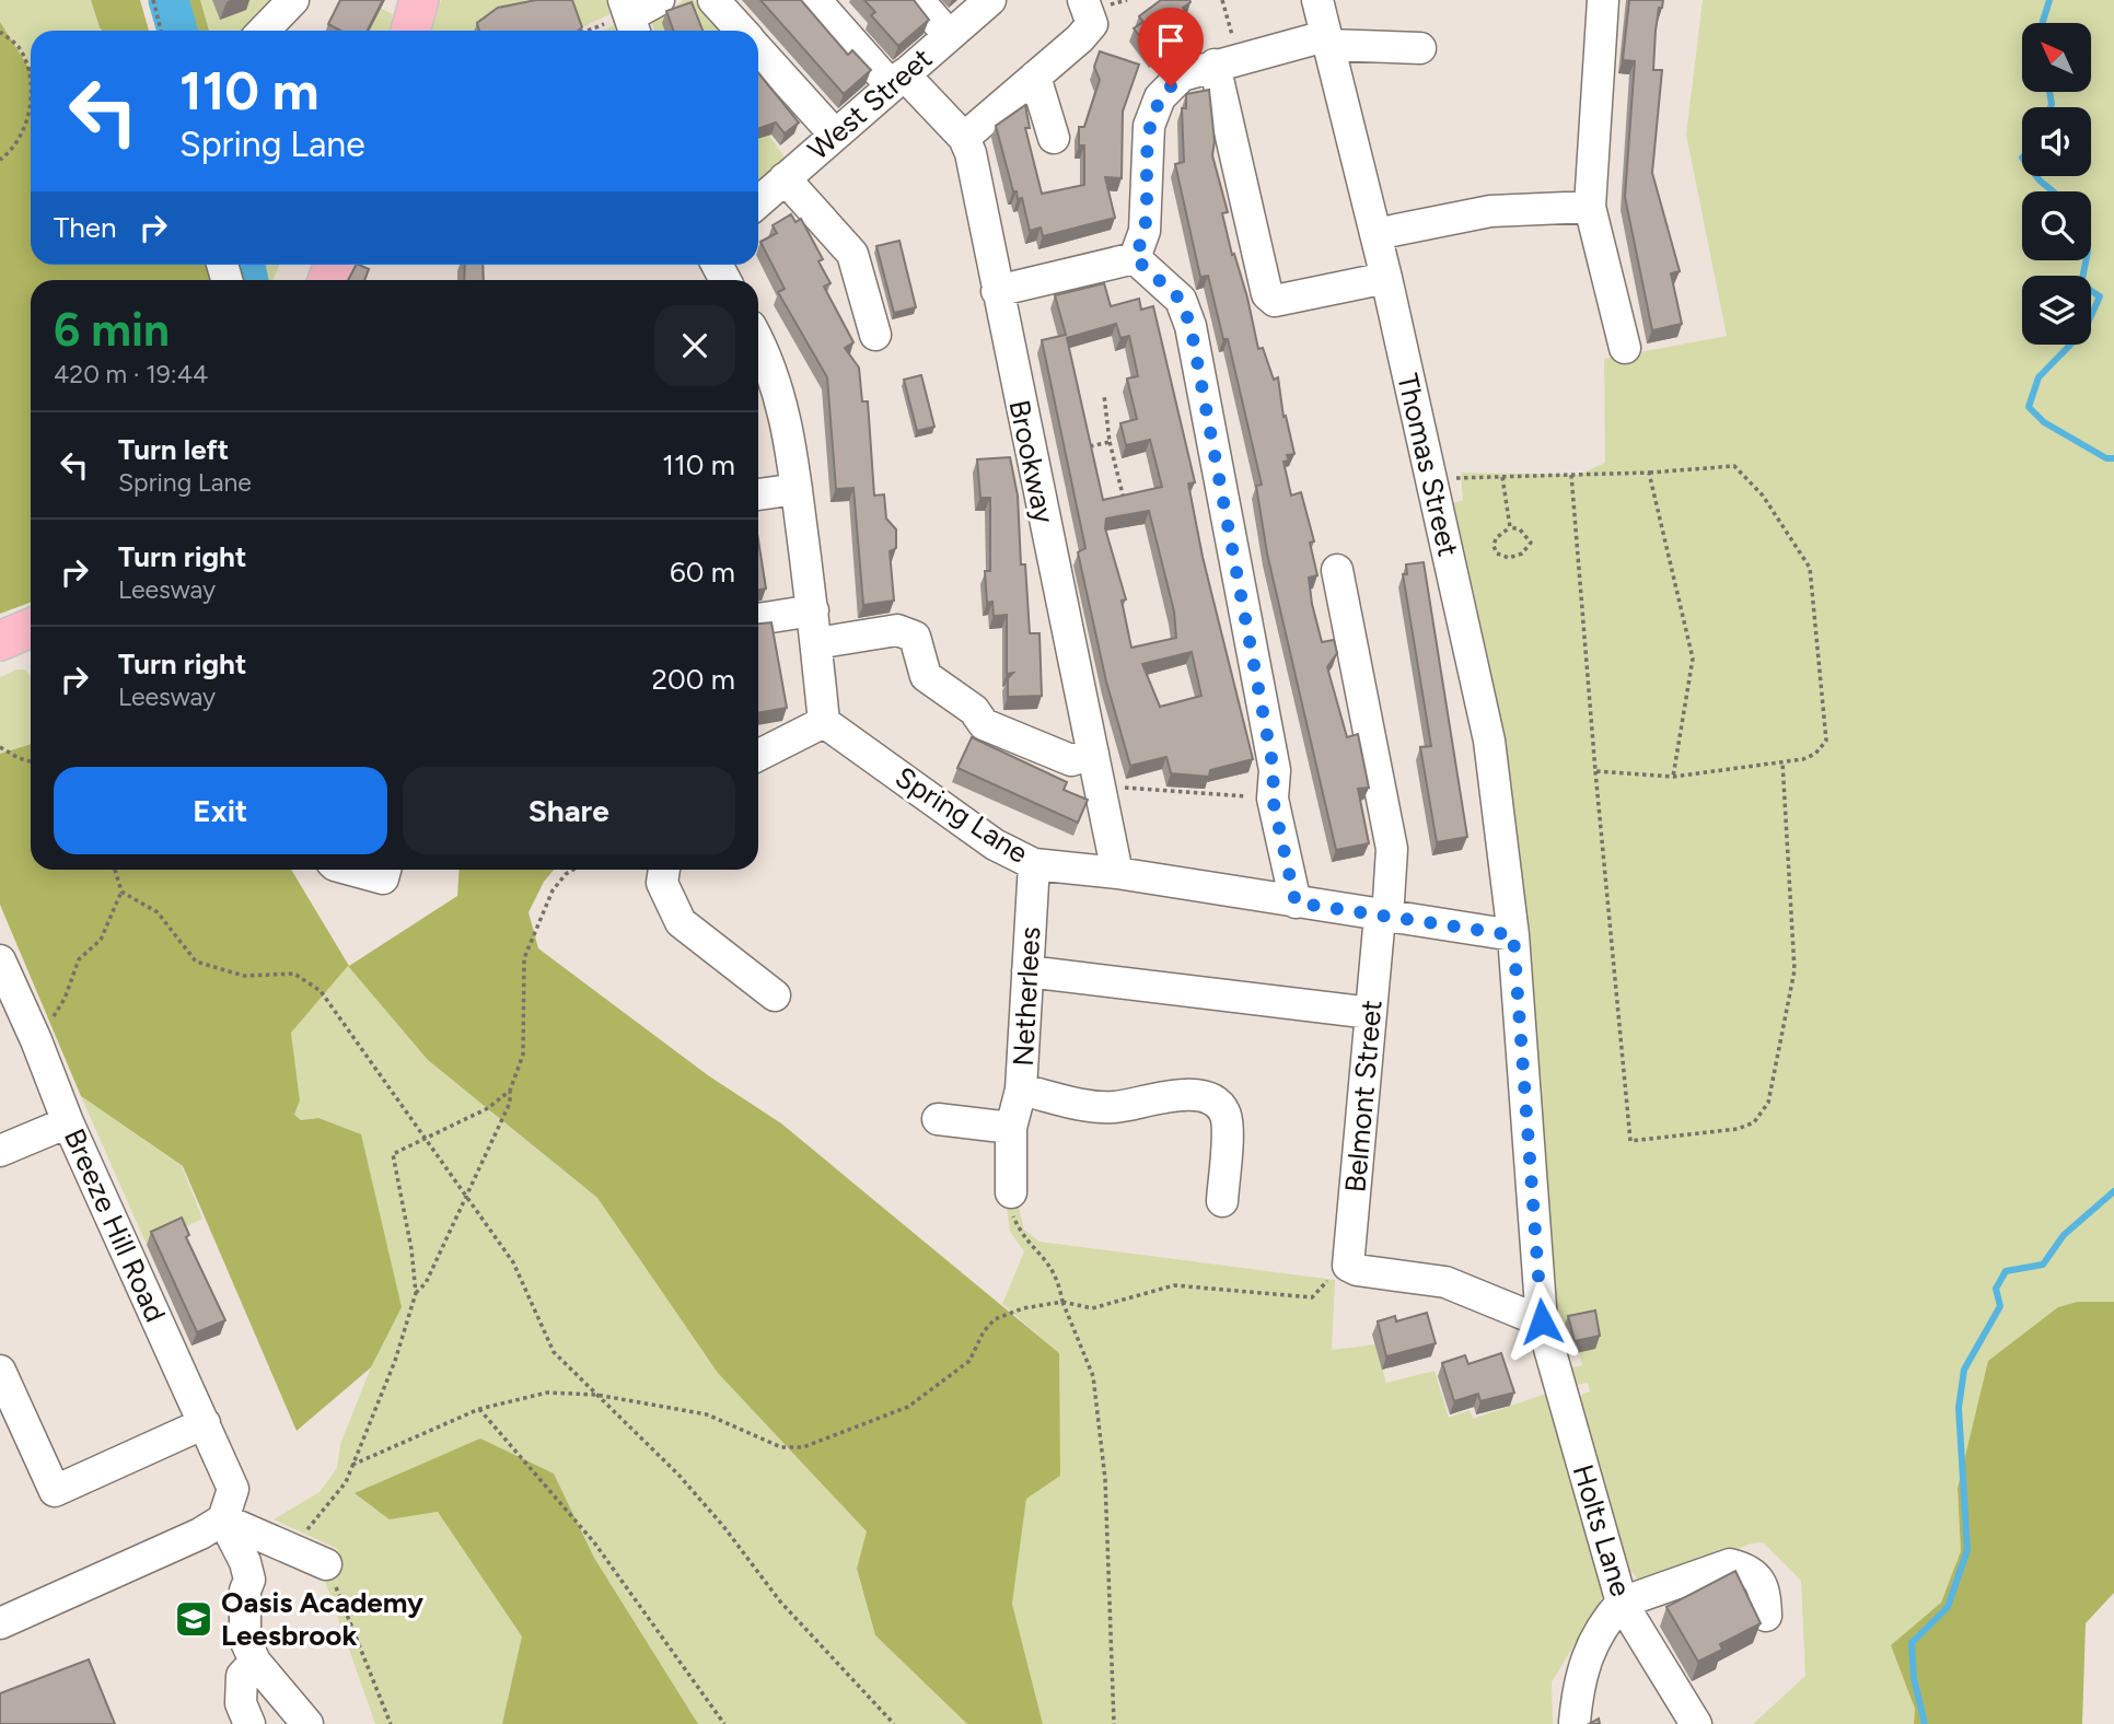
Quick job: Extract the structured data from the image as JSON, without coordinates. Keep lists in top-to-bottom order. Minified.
{"streets":{"street":["West Street","Brookway","Thomas Street","Spring Lane","Netherlees","Belmont Street","Breeze Hill Road","Holts Lane"]},"crossings":[["West Street","Brookway"],["Brookway","Spring Lane"],["Thomas Street","Spring Lane"],["Thomas Street","Holts Lane"],["Spring Lane","Netherlees"],["Spring Lane","Belmont Street"]],"places":{"school or university":["Oasis Academy Leesbrook"]},"north":"top left","page":{"turn":["110 m","Spring Lane"],"then":"Then","heading":["6 min","420 m · 19:44"],"list":[{"name":"Turn left","note":"Spring Lane","value":"110 m"},{"name":"Turn right","note":"Leesway","value":"60 m"},{"name":"Turn right","note":"Leesway","value":"200 m"}],"buttons":["Exit","Share"]}}
